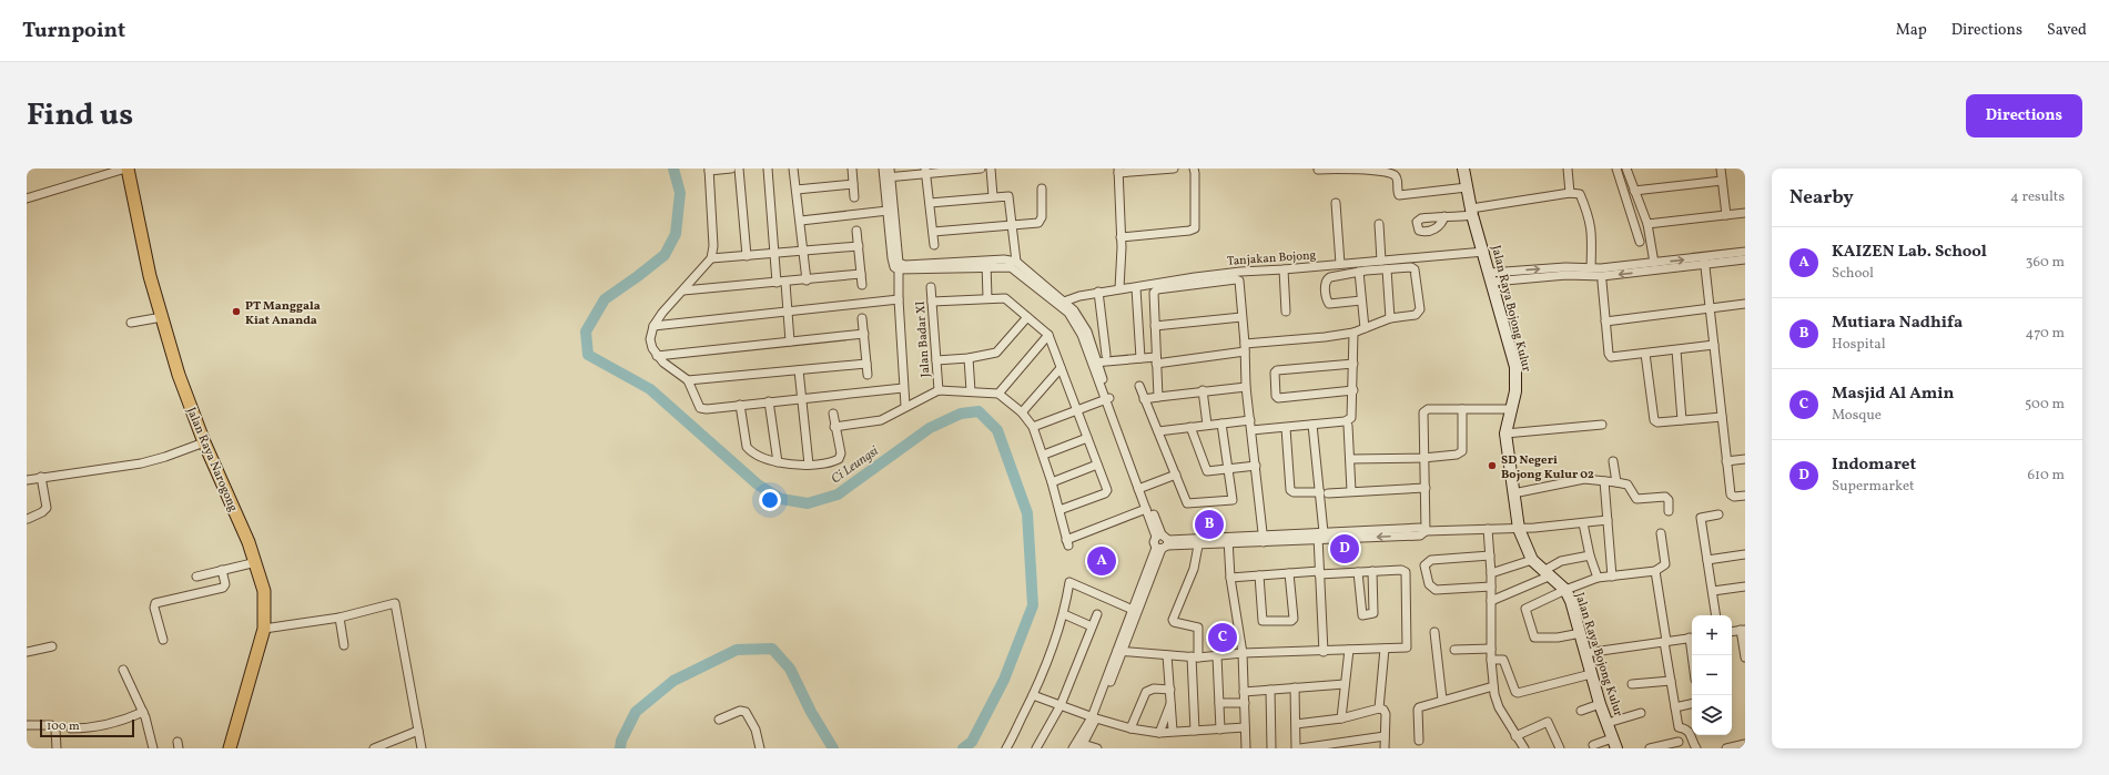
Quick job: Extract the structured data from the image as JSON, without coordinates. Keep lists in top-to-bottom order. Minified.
{"streets":{"main road":["Jalan Raya Bojong Kulur","Jalan Raya Narogong"],"street":["Tanjakan Bojong","Jalan Badar XI"]},"crossings":[["Tanjakan Bojong","Jalan Raya Bojong Kulur"]],"water":["Ci Leungsi"],"places":["PT Manggala Kiat Ananda","SD Negeri Bojong Kulur 02"],"scale_bar":"100 m","page":{"header":"Turnpoint","nav":["Map","Directions","Saved"],"title":"Find us","buttons":"Directions","heading":["Nearby","4 results"],"list":[{"mark":"A","name":"KAIZEN Lab. School","note":"School","value":"360 m"},{"mark":"B","name":"Mutiara Nadhifa","note":"Hospital","value":"470 m"},{"mark":"C","name":"Masjid Al Amin","note":"Mosque","value":"500 m"},{"mark":"D","name":"Indomaret","note":"Supermarket","value":"610 m"}],"pins":["B","D","A","C"],"map_buttons":["+","−"],"scale":"100 m"}}
